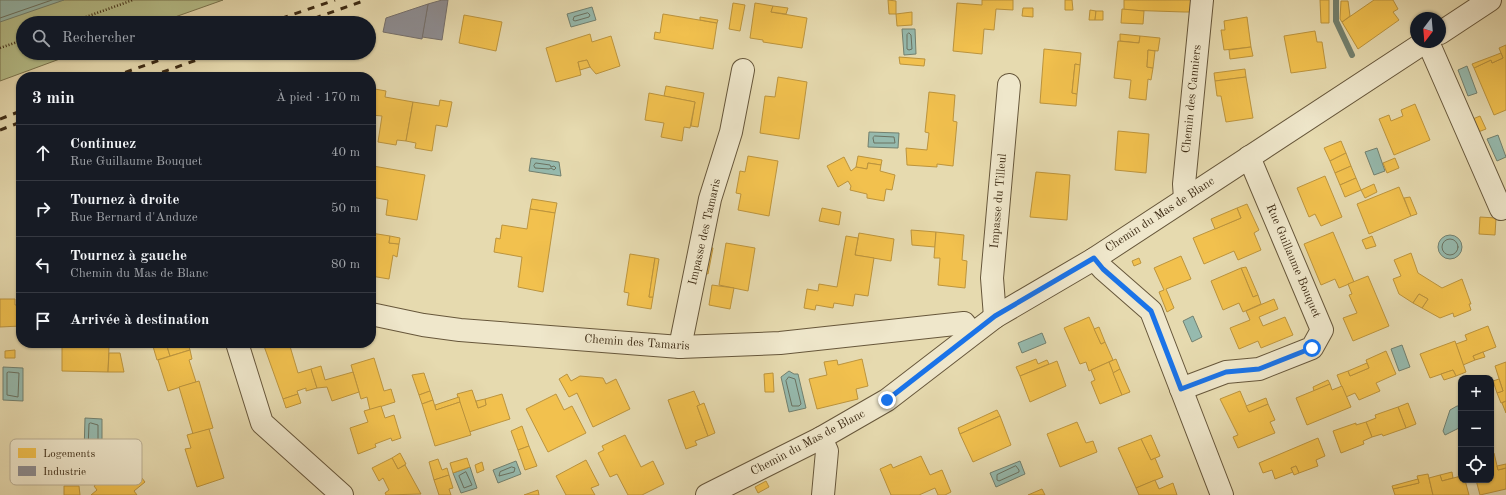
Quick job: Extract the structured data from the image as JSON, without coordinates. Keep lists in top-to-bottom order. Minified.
{"streets":{"street":["Chemin des Canniers","Impasse du Tilleul","Chemin du Mas de Blanc","Impasse des Tamaris","Rue Guillaume Bouquet","Chemin des Tamaris"]},"crossings":[["Chemin des Canniers","Chemin du Mas de Blanc"],["Impasse du Tilleul","Chemin du Mas de Blanc"],["Chemin du Mas de Blanc","Rue Guillaume Bouquet"],["Chemin du Mas de Blanc","Chemin des Tamaris"],["Impasse des Tamaris","Chemin des Tamaris"]],"legend":["Logements","Industrie"],"north":"bottom","page":{"search":"Rechercher","heading":["3 min","À pied · 170 m"],"list":[["Continuez","Rue Guillaume Bouquet","40 m"],["Tournez à droite","Rue Bernard d'Anduze","50 m"],["Tournez à gauche","Chemin du Mas de Blanc","80 m"],"Arrivée à destination"],"map_buttons":["+","−"]}}
